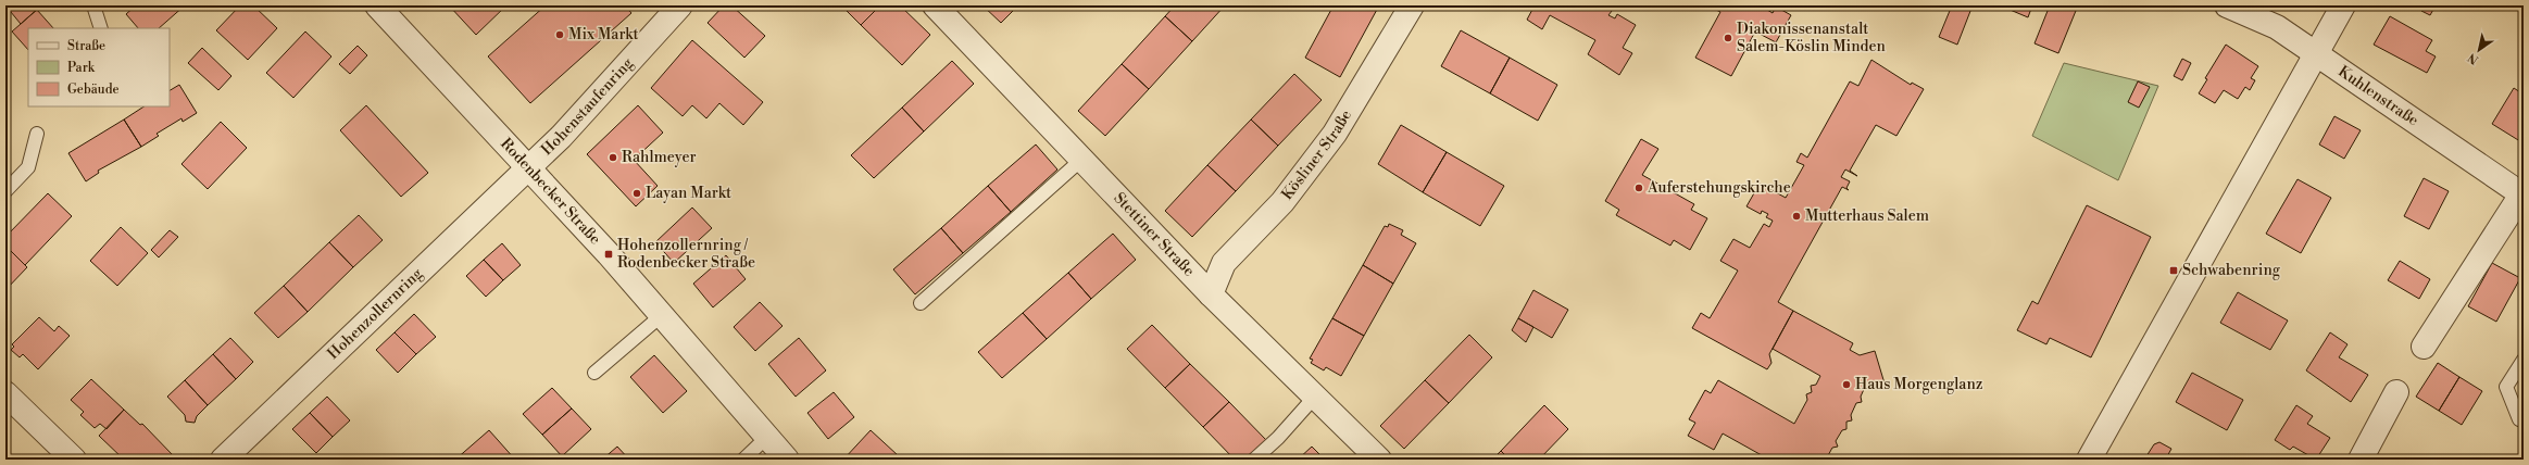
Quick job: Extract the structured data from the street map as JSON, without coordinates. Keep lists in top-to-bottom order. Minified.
{"streets":{"street":["Kuhlenstraße","Hohenstaufenring","Kösliner Straße","Rodenbecker Straße","Stettiner Straße","Hohenzollernring"]},"crossings":[["Hohenstaufenring","Rodenbecker Straße"],["Hohenstaufenring","Hohenzollernring"],["Kösliner Straße","Stettiner Straße"],["Rodenbecker Straße","Hohenzollernring"]],"places":{"other":["Mix Markt","Diakonissenanstalt Salem-Köslin Minden","Rahlmeyer","Auferstehungskirche","Layan Markt","Mutterhaus Salem","Haus Morgenglanz"],"transit":["Hohenzollernring / Rodenbecker Straße","Schwabenring"]},"legend":["Straße","Park","Gebäude"],"north":"bottom left"}
